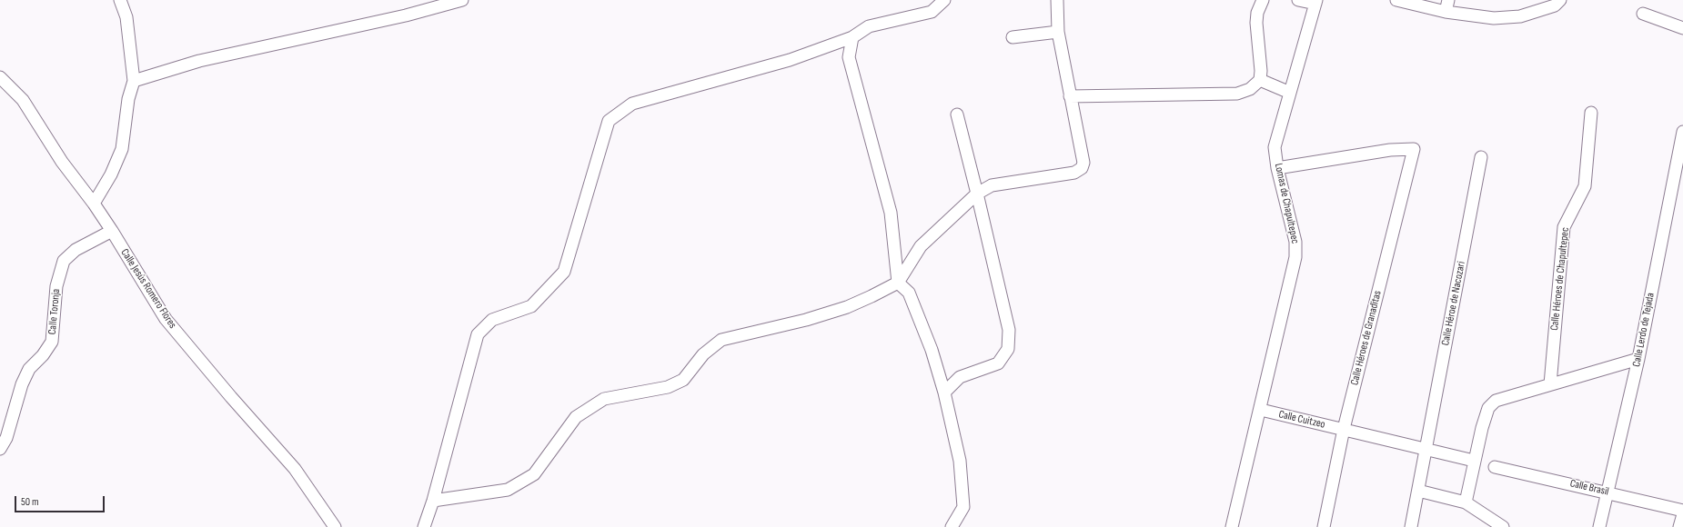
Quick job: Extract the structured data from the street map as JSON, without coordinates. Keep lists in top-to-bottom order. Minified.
{"streets":{"street":["Lomas de Chapultepec","Calle Héroes de Chapultepec","Calle Jesús Romero Flores","Calle Héroe de Nacozari","Calle Toronja","Calle Lerdo de Tejada","Calle Héroes de Granaditas","Calle Cuitzeo","Calle Brasil"]},"crossings":[["Lomas de Chapultepec","Calle Héroes de Granaditas"],["Lomas de Chapultepec","Calle Cuitzeo"],["Calle Jesús Romero Flores","Calle Toronja"],["Calle Lerdo de Tejada","Calle Brasil"],["Calle Héroes de Granaditas","Calle Cuitzeo"]],"scale_bar":"50 m"}
